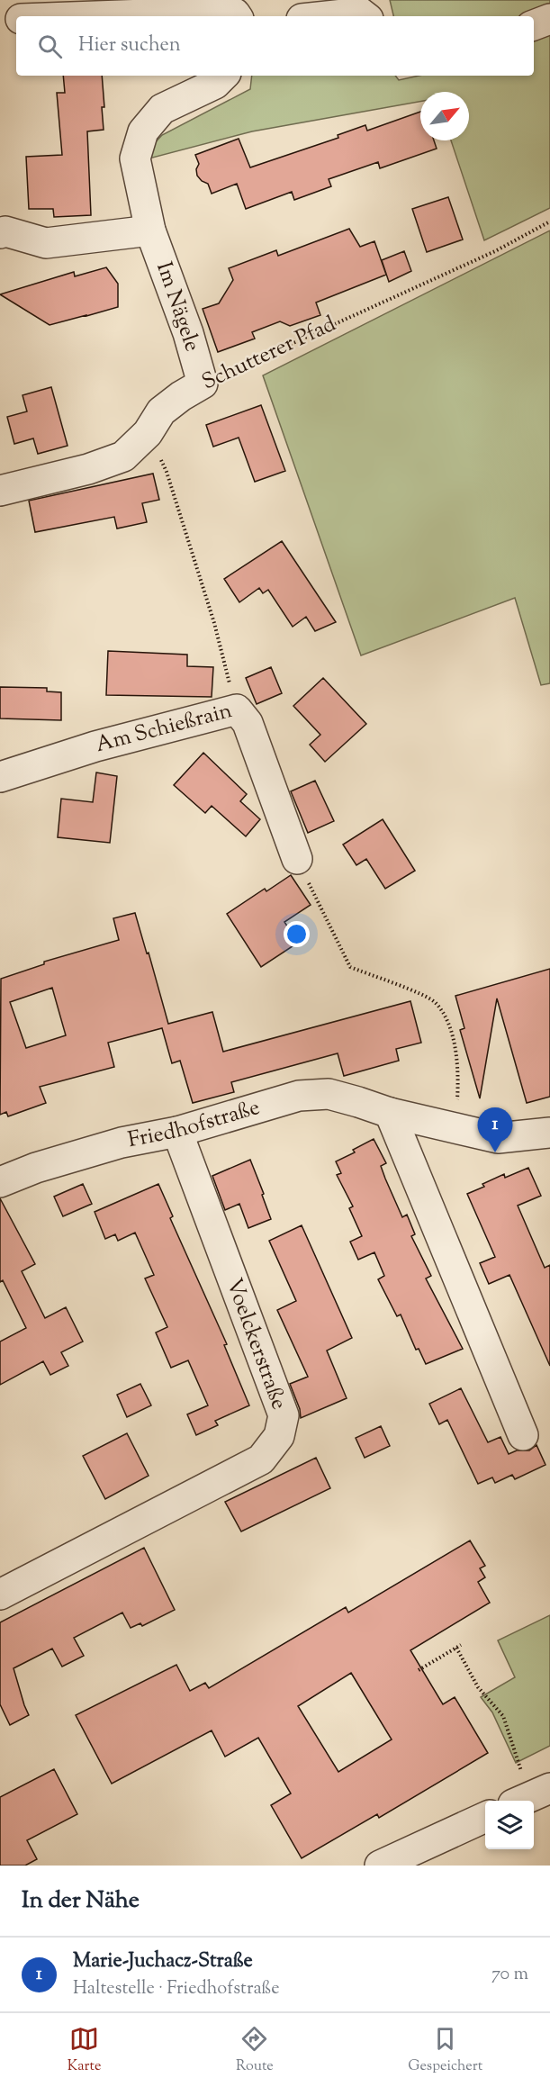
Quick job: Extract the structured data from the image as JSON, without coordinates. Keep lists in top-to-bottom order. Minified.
{"streets":{"street":["Im Nägele","Schutterer Pfad","Am Schießrain","Friedhofstraße","Voelckerstraße"]},"crossings":[["Im Nägele","Schutterer Pfad"],["Friedhofstraße","Voelckerstraße"]],"north":"top right","page":{"search":"Hier suchen","pins":"1","heading":"In der Nähe","list":[{"mark":"1","name":"Marie-Juchacz-Straße","note":"Haltestelle · Friedhofstraße","value":"70 m"}],"nav":["Karte","Route","Gespeichert"]}}
